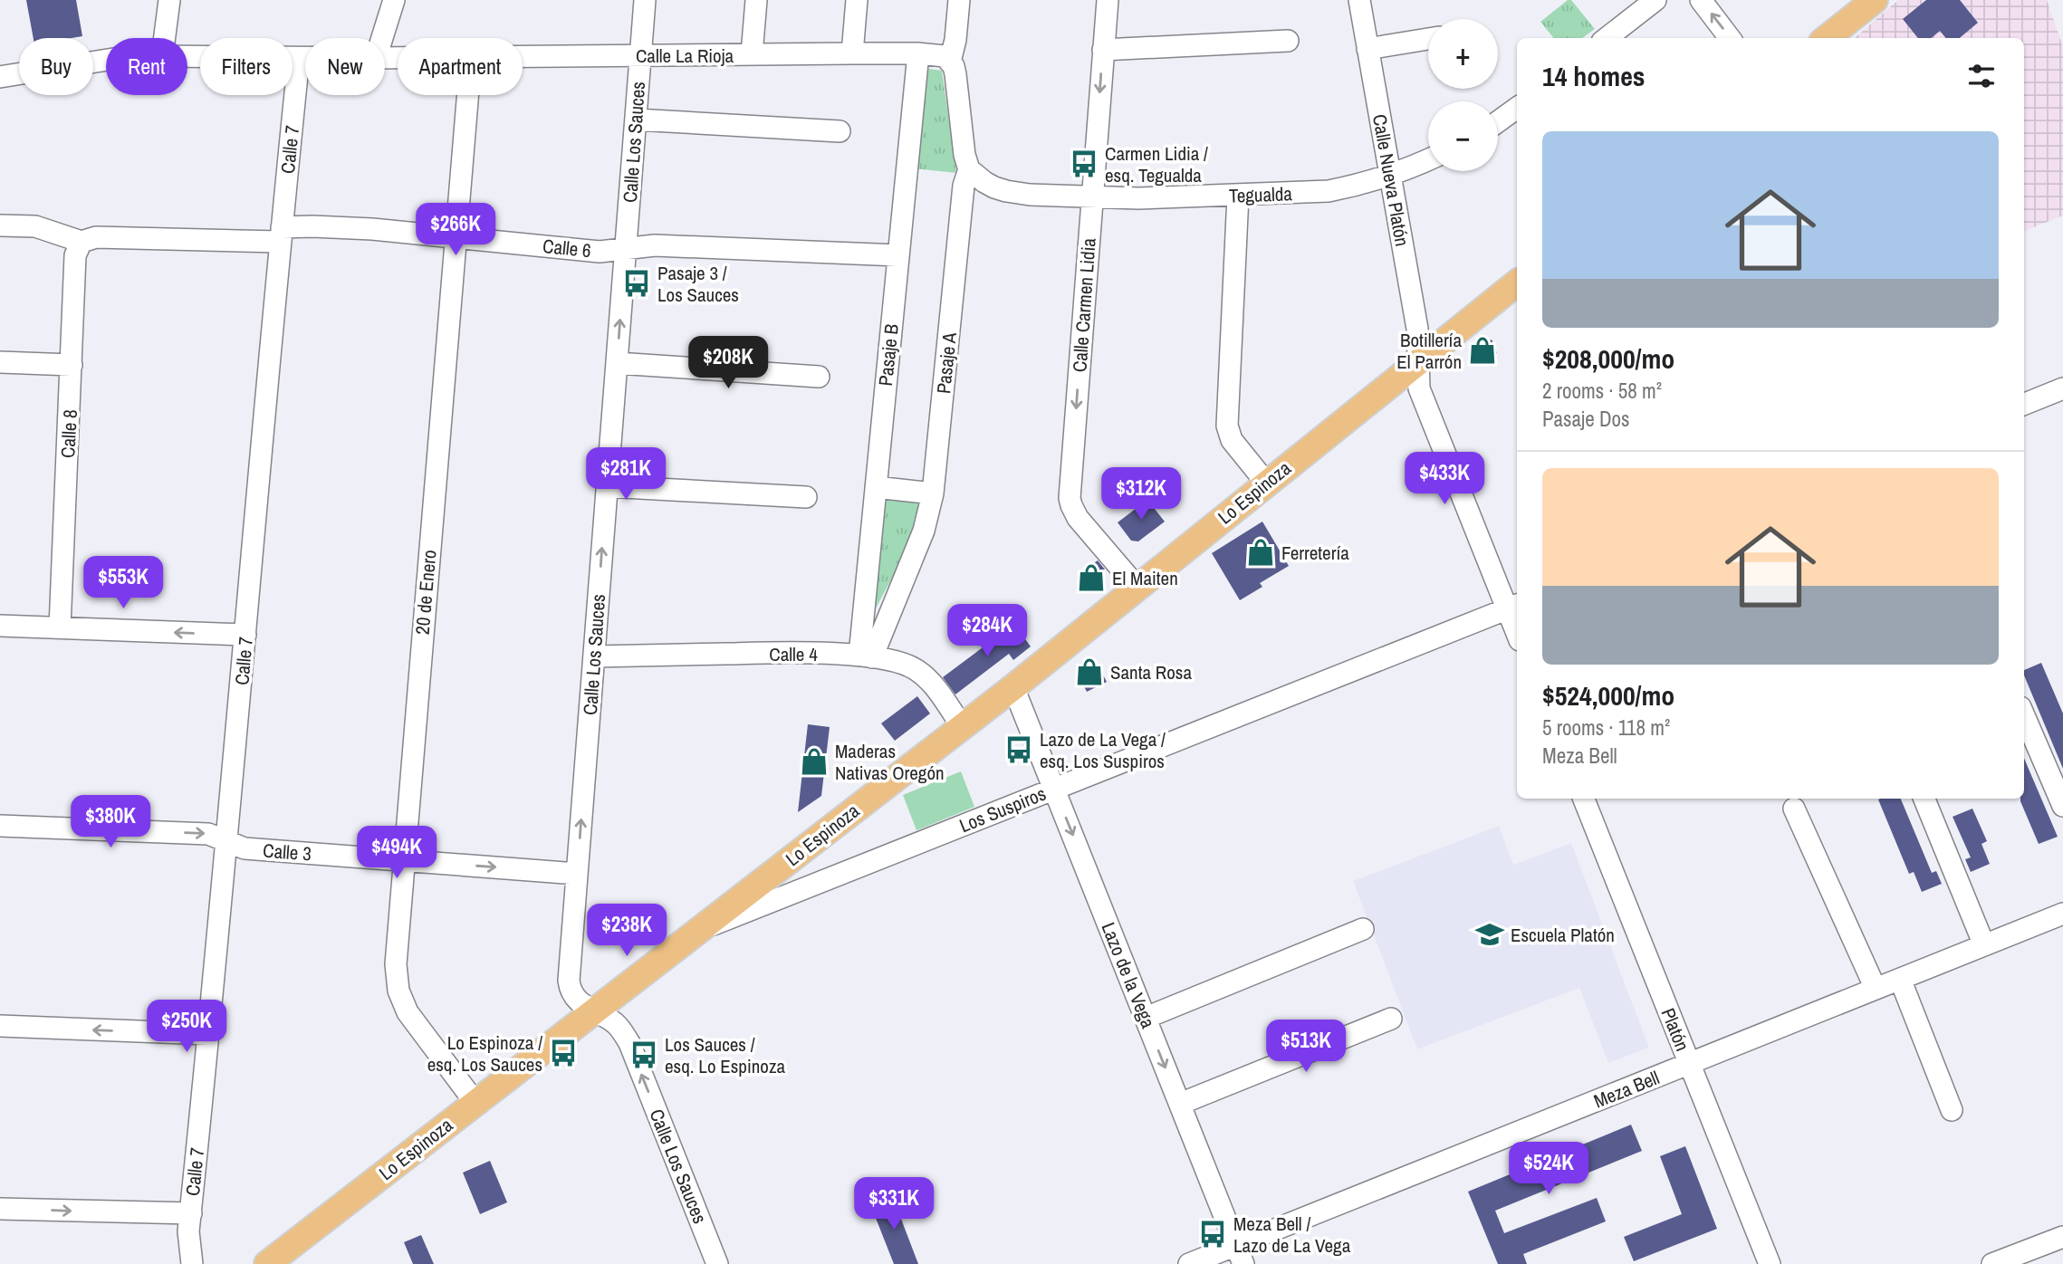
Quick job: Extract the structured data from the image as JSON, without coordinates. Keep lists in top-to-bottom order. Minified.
{"streets":{"main road":["Lo Espinoza"],"street":["Calle La Rioja","Calle Los Sauces","Calle 7","Calle Nueva Platón","Tegualda","Calle 6","Calle Carmen Lidia","Pasaje B","Pasaje A","Calle 8","20 de Enero","Calle 4","Los Suspiros","Calle 3","Lazo de la Vega","Platón","Meza Bell"]},"crossings":[["Calle La Rioja","Calle Los Sauces"],["Calle La Rioja","Calle 7"],["Calle La Rioja","Pasaje B"],["Calle La Rioja","Pasaje A"],["Calle Los Sauces","Calle 6"],["Calle Los Sauces","Lo Espinoza"],["Calle Los Sauces","Calle 4"],["Calle Los Sauces","Calle 3"],["Calle 7","Calle 6"],["Calle 7","Calle 3"],["Calle Nueva Platón","Tegualda"],["Calle Nueva Platón","Lo Espinoza"],["Tegualda","Calle Carmen Lidia"],["Tegualda","Pasaje A"],["Calle 6","Pasaje B"],["Calle 6","Calle 8"],["Calle 6","20 de Enero"],["Calle Carmen Lidia","Lo Espinoza"],["Pasaje B","Pasaje A"],["Pasaje B","Calle 4"],["Pasaje A","Calle 4"],["Lo Espinoza","20 de Enero"],["Lo Espinoza","Calle 4"],["Lo Espinoza","Los Suspiros"],["Lo Espinoza","Lazo de la Vega"],["20 de Enero","Calle 3"],["Los Suspiros","Lazo de la Vega"],["Lazo de la Vega","Meza Bell"],["Platón","Meza Bell"]],"one_way":["Calle Los Sauces","Calle 3","Lazo de la Vega"],"places":{"bus stop":["Carmen Lidia / esq. Tegualda","Pasaje 3 / Los Sauces","Lazo de La Vega / esq. Los Suspiros","Lo Espinoza / esq. Los Sauces","Los Sauces / esq. Lo Espinoza","Meza Bell / Lazo de La Vega"],"shop":["Botillería El Parrón","Ferretería","El Maiten","Santa Rosa","Maderas Nativas Oregón"],"school or university":["Escuela Platón"]},"page":{"map_buttons":["+","−"],"chip":["Buy","Rent","Filters","New","Apartment"],"heading":"14 homes","list":[{"name":"$208,000/mo","note":"2 rooms · 58 m² · Pasaje Dos"},{"name":"$524,000/mo","note":"5 rooms · 118 m² · Meza Bell"}],"price":["$266K","$208K","$281K","$433K","$312K","$553K","$284K","$380K","$494K","$238K","$250K","$513K","$524K","$331K"]}}
